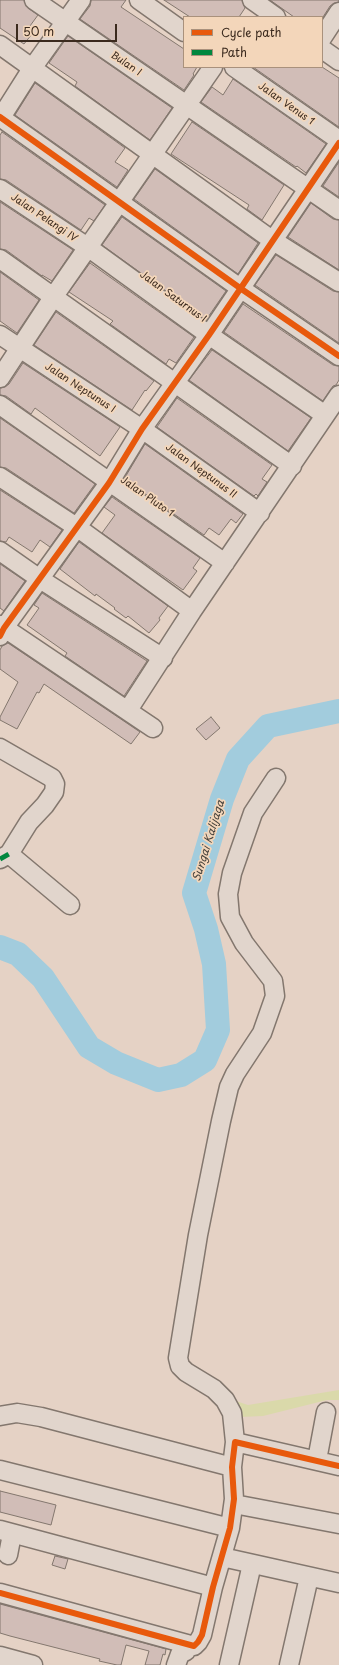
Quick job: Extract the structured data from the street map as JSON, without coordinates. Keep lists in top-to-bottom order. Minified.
{"streets":{"street":["Bulan I","Jalan Venus 1","Jalan Pelangi IV","Jalan Saturnus I","Jalan Neptunus I","Jalan Neptunus II","Jalan Pluto 1"]},"crossings":[["Jalan Pelangi IV","Jalan Saturnus I"],["Jalan Neptunus I","Jalan Neptunus II"]],"water":["Sungai Kalijaga"],"legend":["Cycle path","Path"],"scale_bar":"50 m"}
